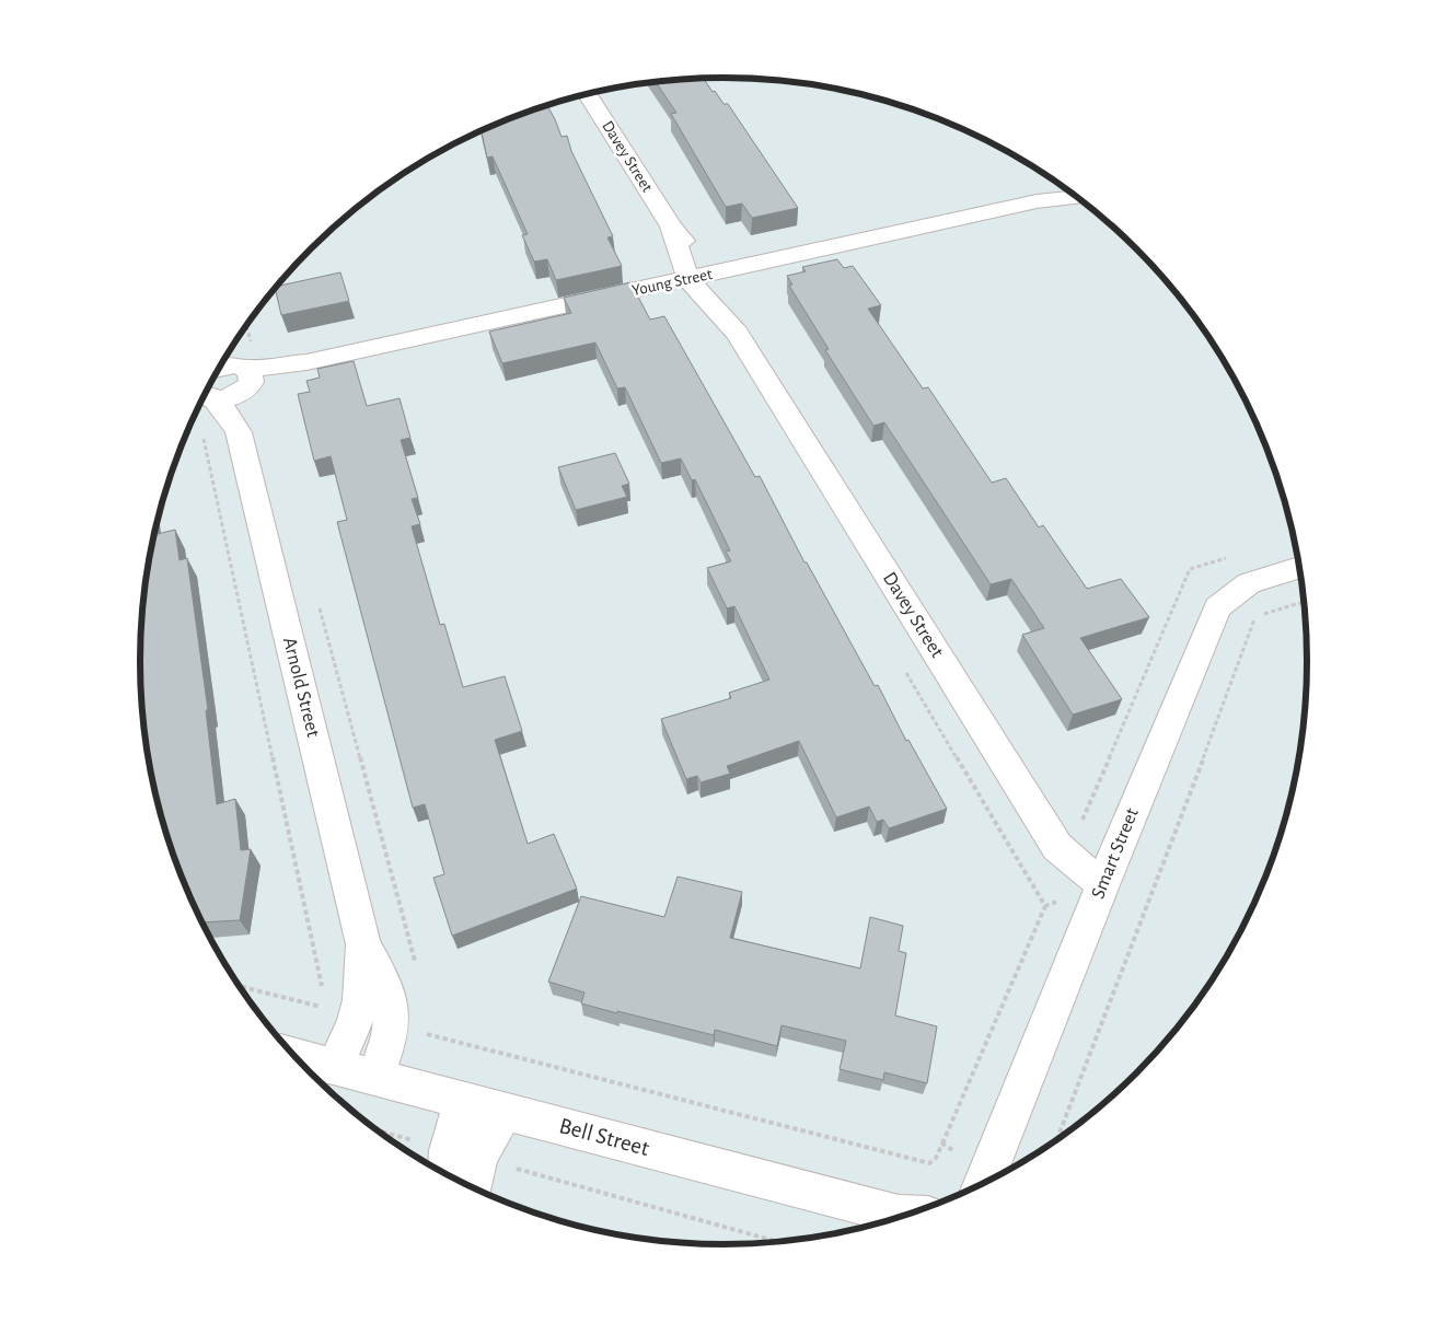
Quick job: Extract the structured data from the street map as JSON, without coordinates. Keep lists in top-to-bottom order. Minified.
{"streets":{"street":["Davey Street","Young Street","Arnold Street","Smart Street","Bell Street"]},"crossings":[["Davey Street","Young Street"],["Davey Street","Smart Street"],["Young Street","Arnold Street"],["Arnold Street","Bell Street"]]}
